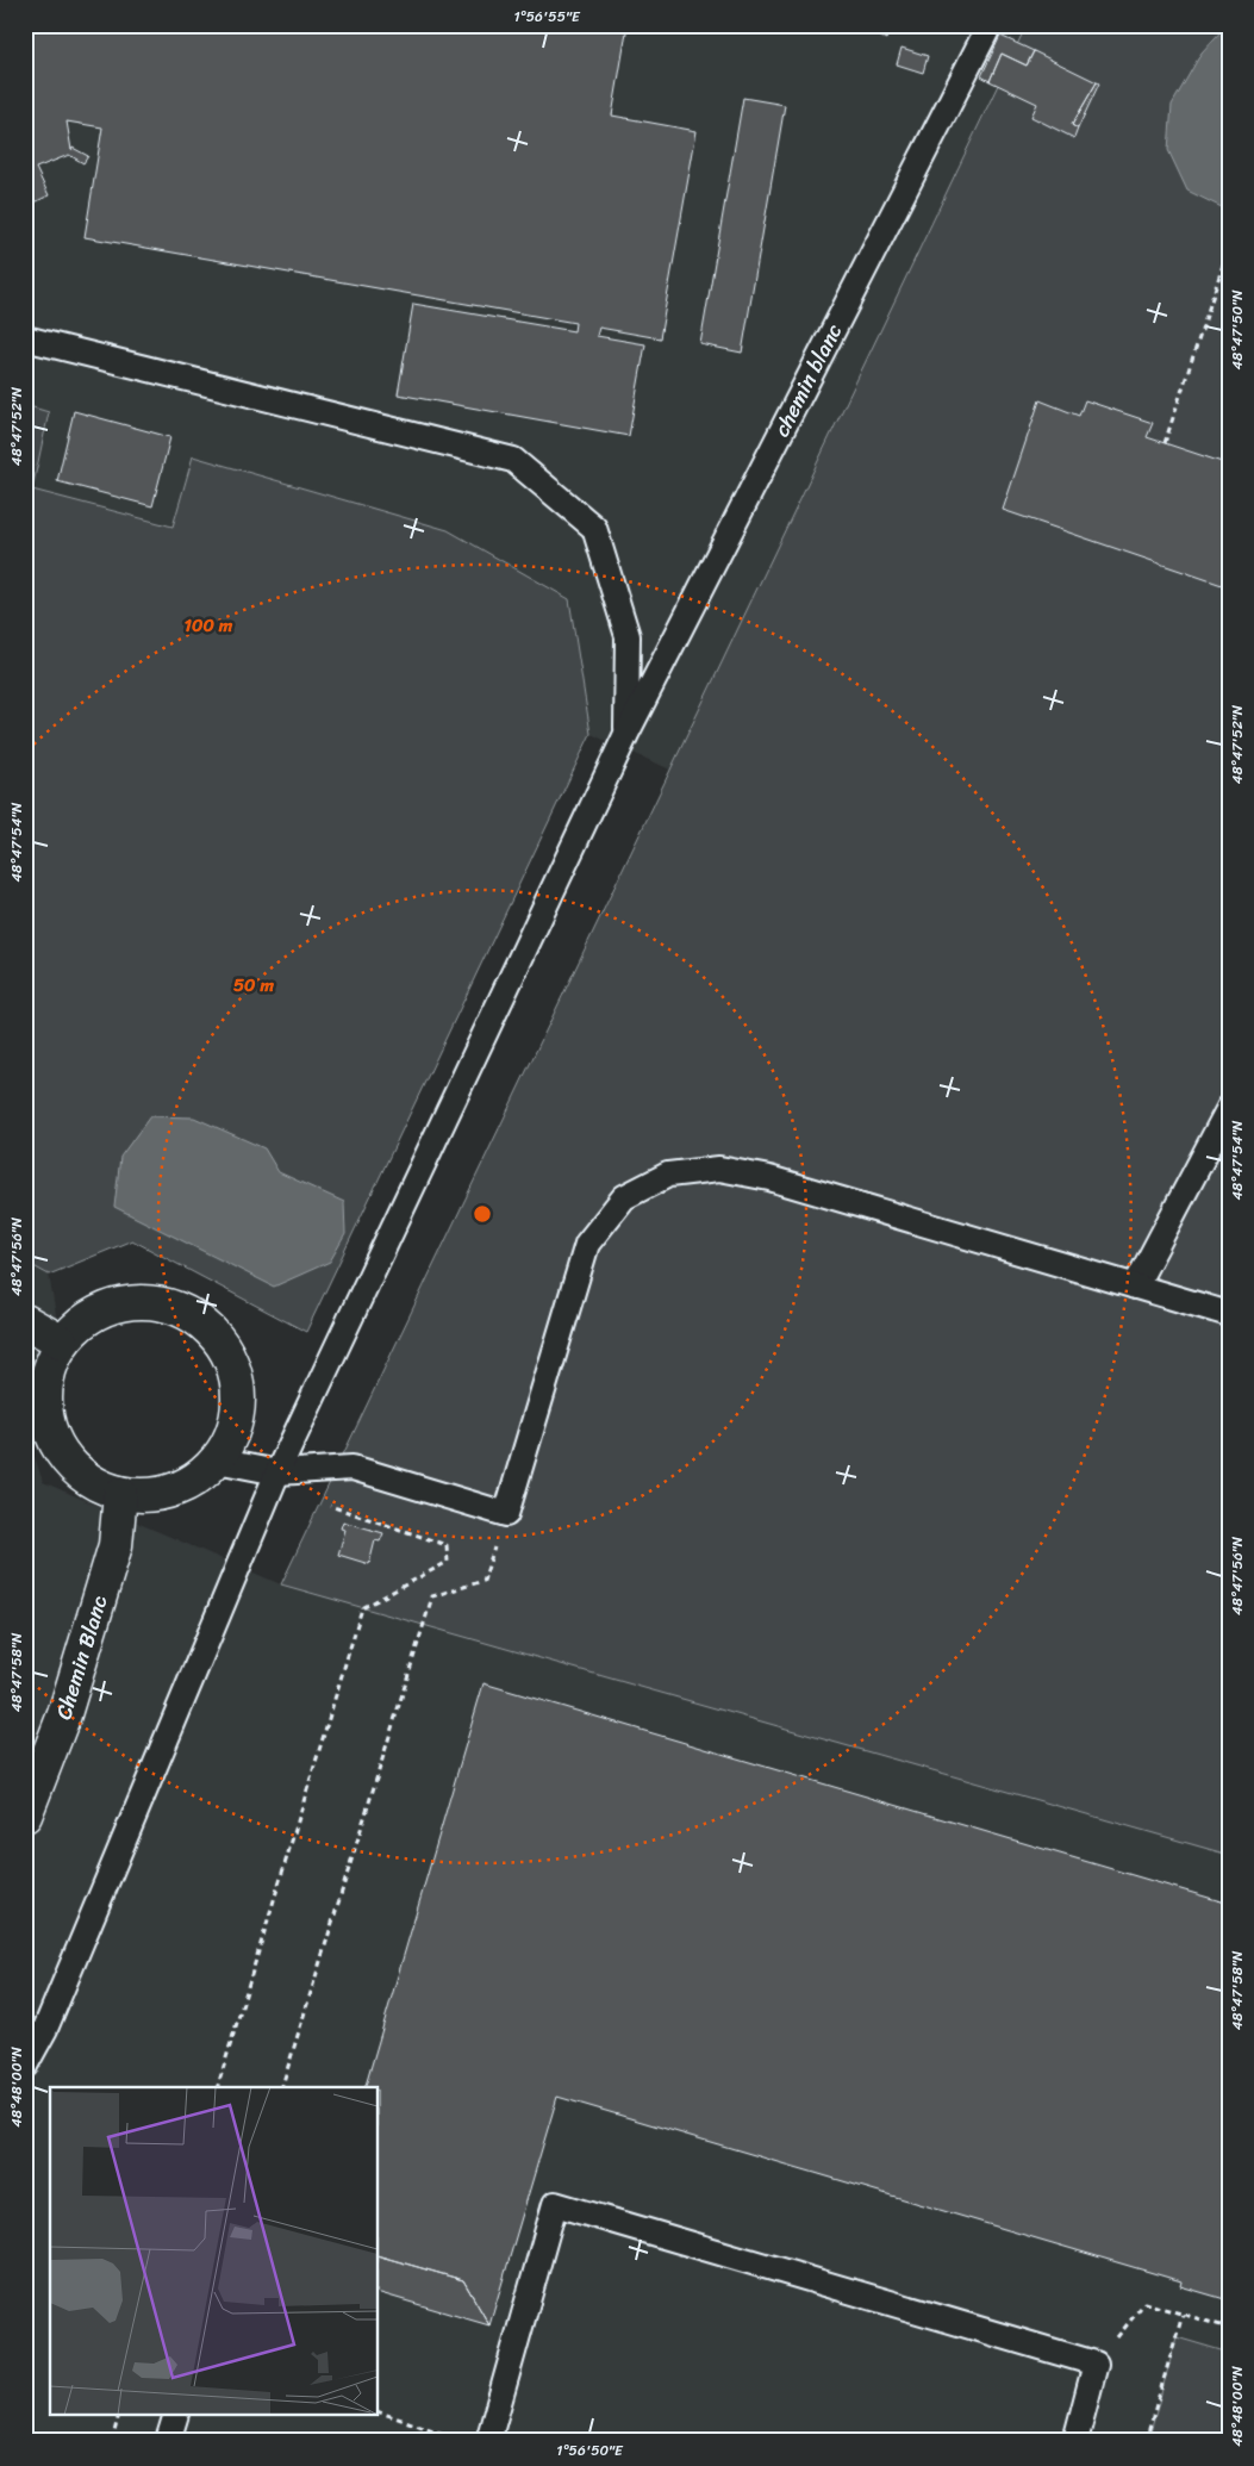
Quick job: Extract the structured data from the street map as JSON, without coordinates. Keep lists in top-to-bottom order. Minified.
{"streets":{"street":["Chemin Blanc"],"lane":["chemin blanc"]},"coordinates":["1°56'55\"E","48°47'50\"N","48°47'52\"N","48°47'54\"N","48°47'56\"N","48°47'58\"N","48°48'00\"N","1°56'50\"E"],"rings":["100 m","50 m"]}
